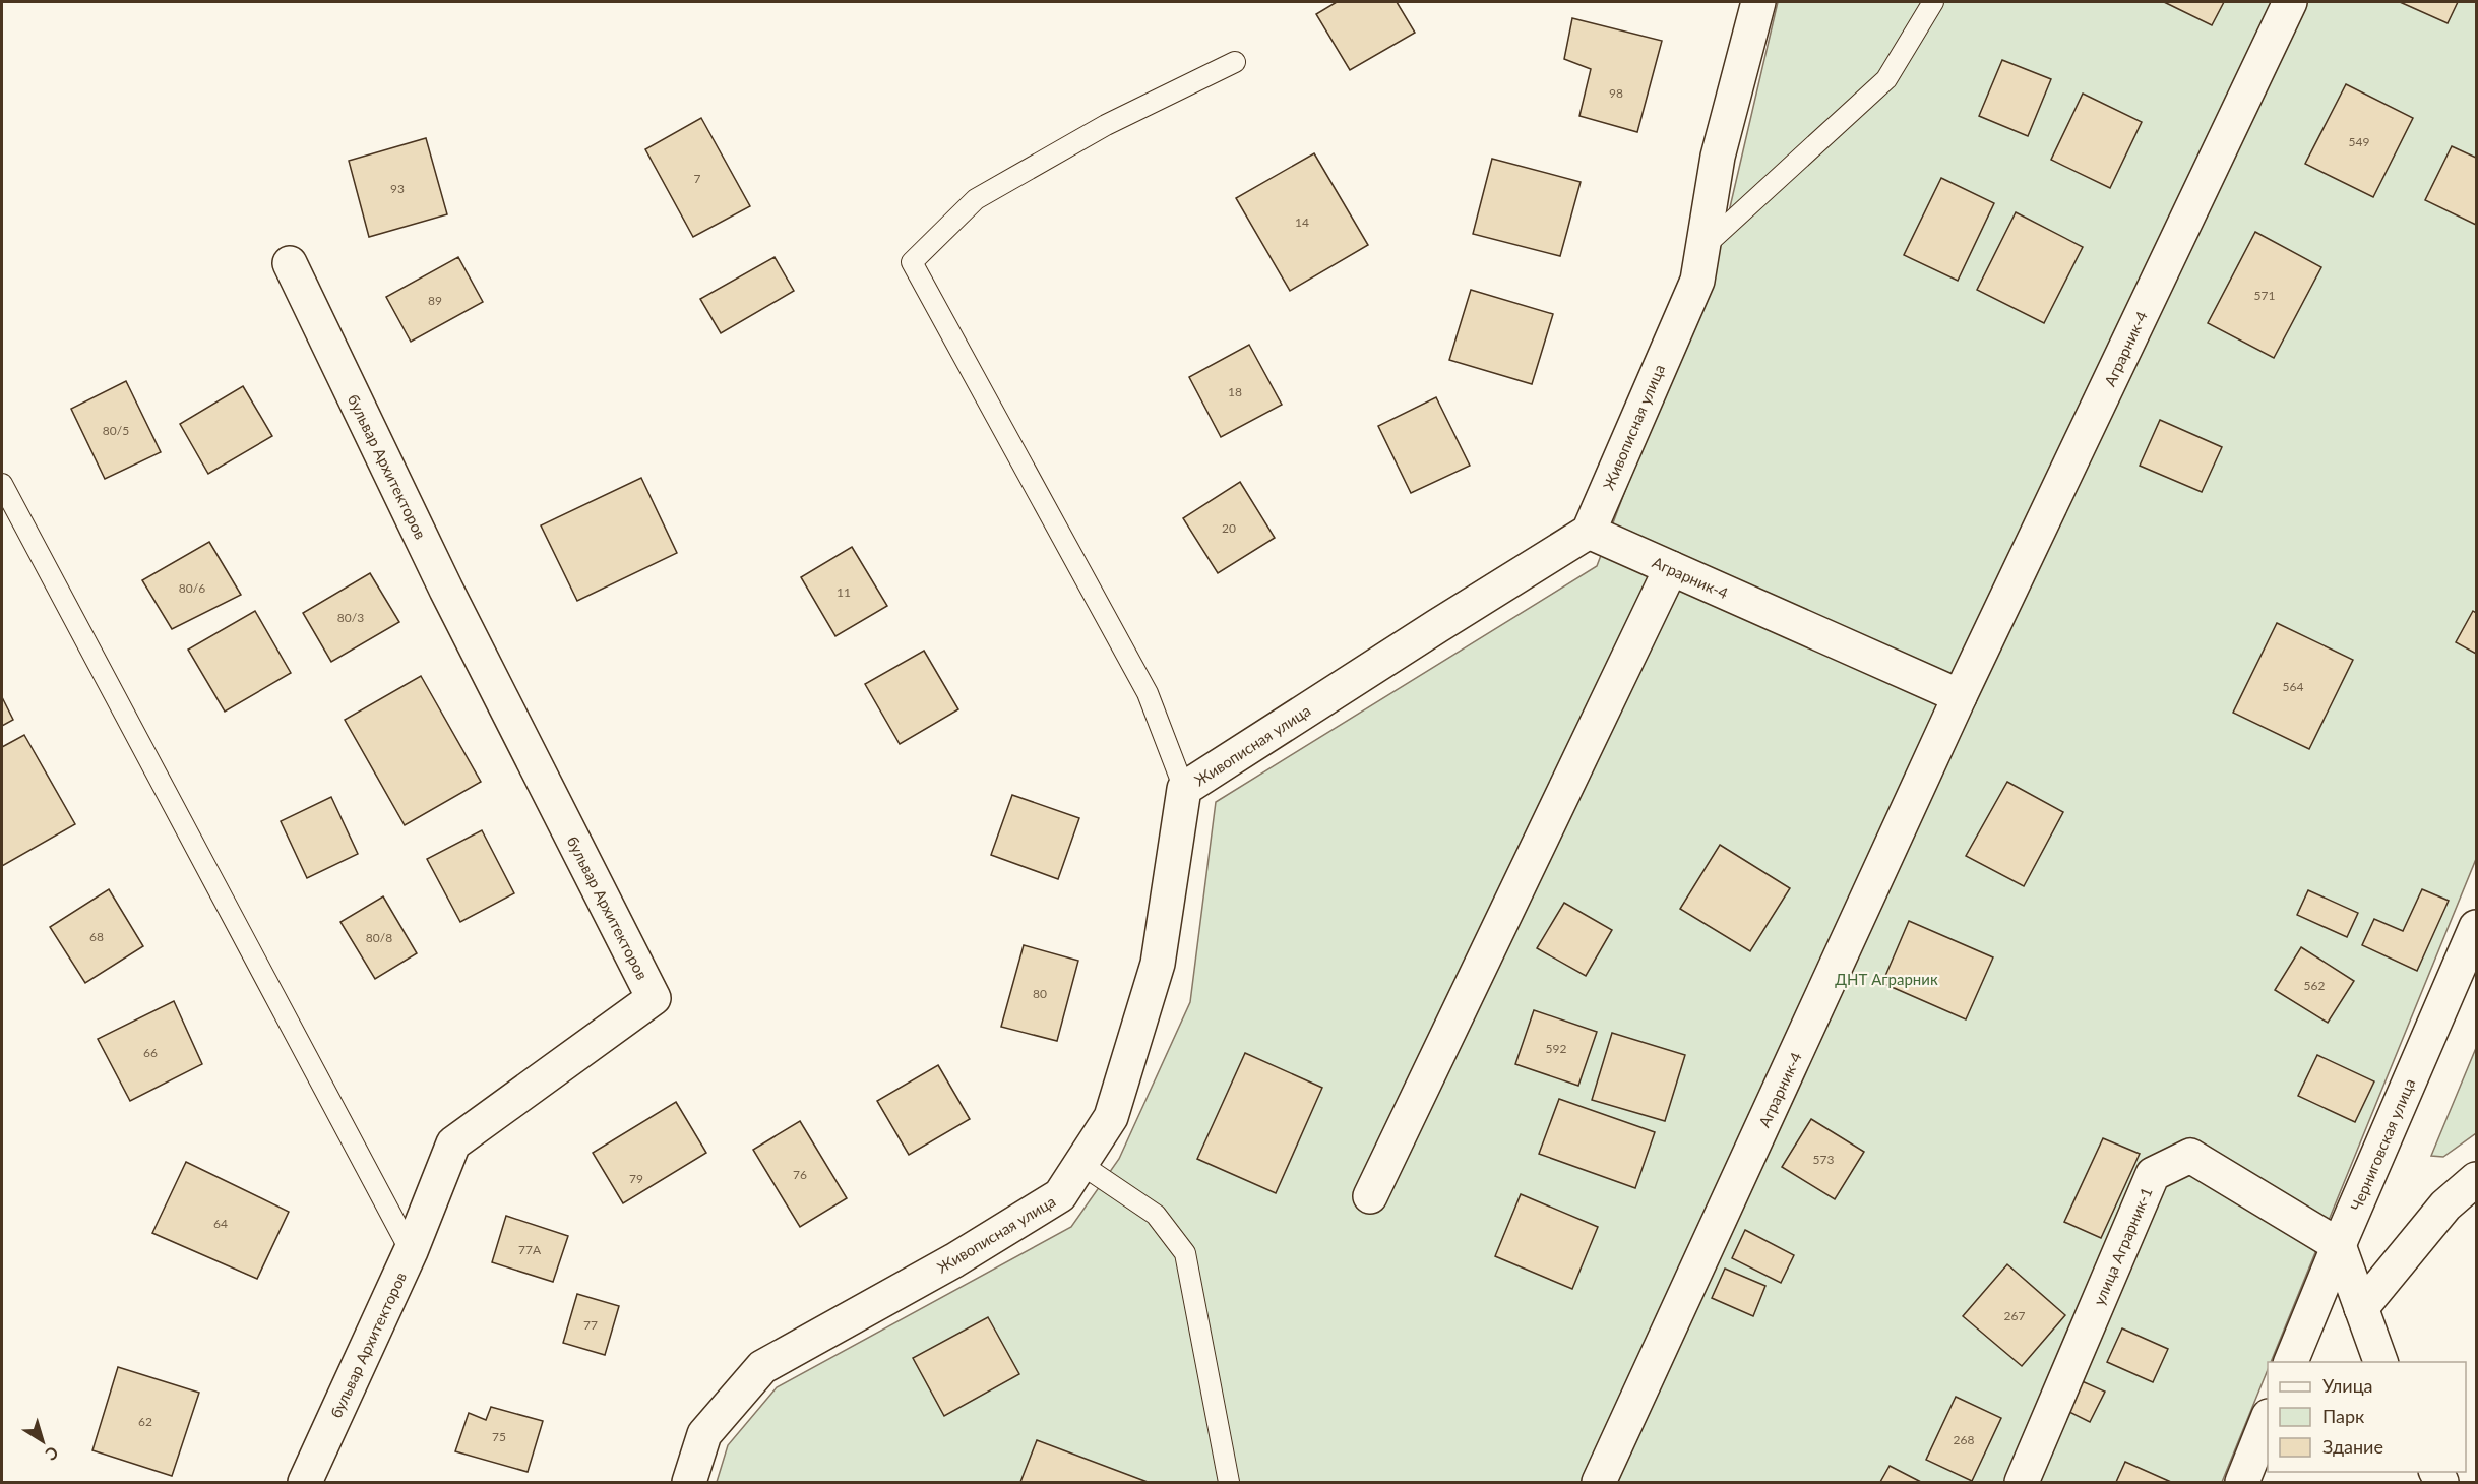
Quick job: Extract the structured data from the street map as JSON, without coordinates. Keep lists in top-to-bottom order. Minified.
{"streets":{"street":["Аграрник-4","Живописная улица","бульвар Архитекторов","Черниговская улица","улица Аграрник-1"]},"crossings":[["Аграрник-4","Живописная улица"],["Черниговская улица","улица Аграрник-1"]],"parks":["ДНТ Аграрник"],"house_numbers":["98","549","7","93","14","571","89","18","80/5","20","80/6","11","80/3","564","68","80/8","562","80","592","66","573","76","79","64","77А","267","77","62","75","268"],"legend":["Улица","Парк","Здание"],"north":"bottom right"}
